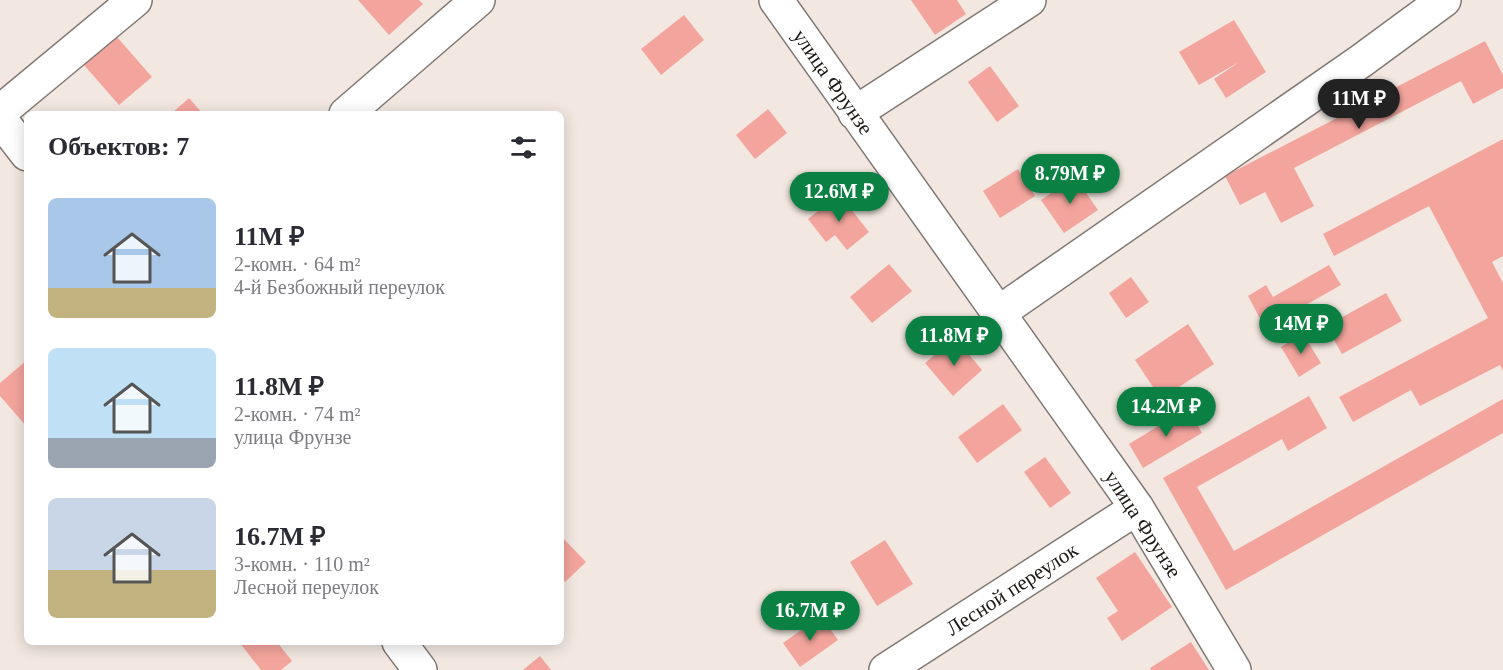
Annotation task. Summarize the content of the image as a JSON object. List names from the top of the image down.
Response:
{
  "streets": {
    "street": ["улица Фрунзе", "Лесной переулок"]
  },
  "crossings": [
    ["улица Фрунзе", "Лесной переулок"]
  ],
  "page": {
    "price": [
      "11M ₽",
      "8.79M ₽",
      "12.6M ₽",
      "14M ₽",
      "11.8M ₽",
      "14.2M ₽",
      "16.7M ₽"
    ],
    "heading": "Объектов: 7",
    "list": [
      {
        "name": "11M ₽",
        "note": "2-комн. · 64 m² · 4-й Безбожный переулок"
      },
      {
        "name": "11.8M ₽",
        "note": "2-комн. · 74 m² · улица Фрунзе"
      },
      {
        "name": "16.7M ₽",
        "note": "3-комн. · 110 m² · Лесной переулок"
      }
    ]
  }
}
